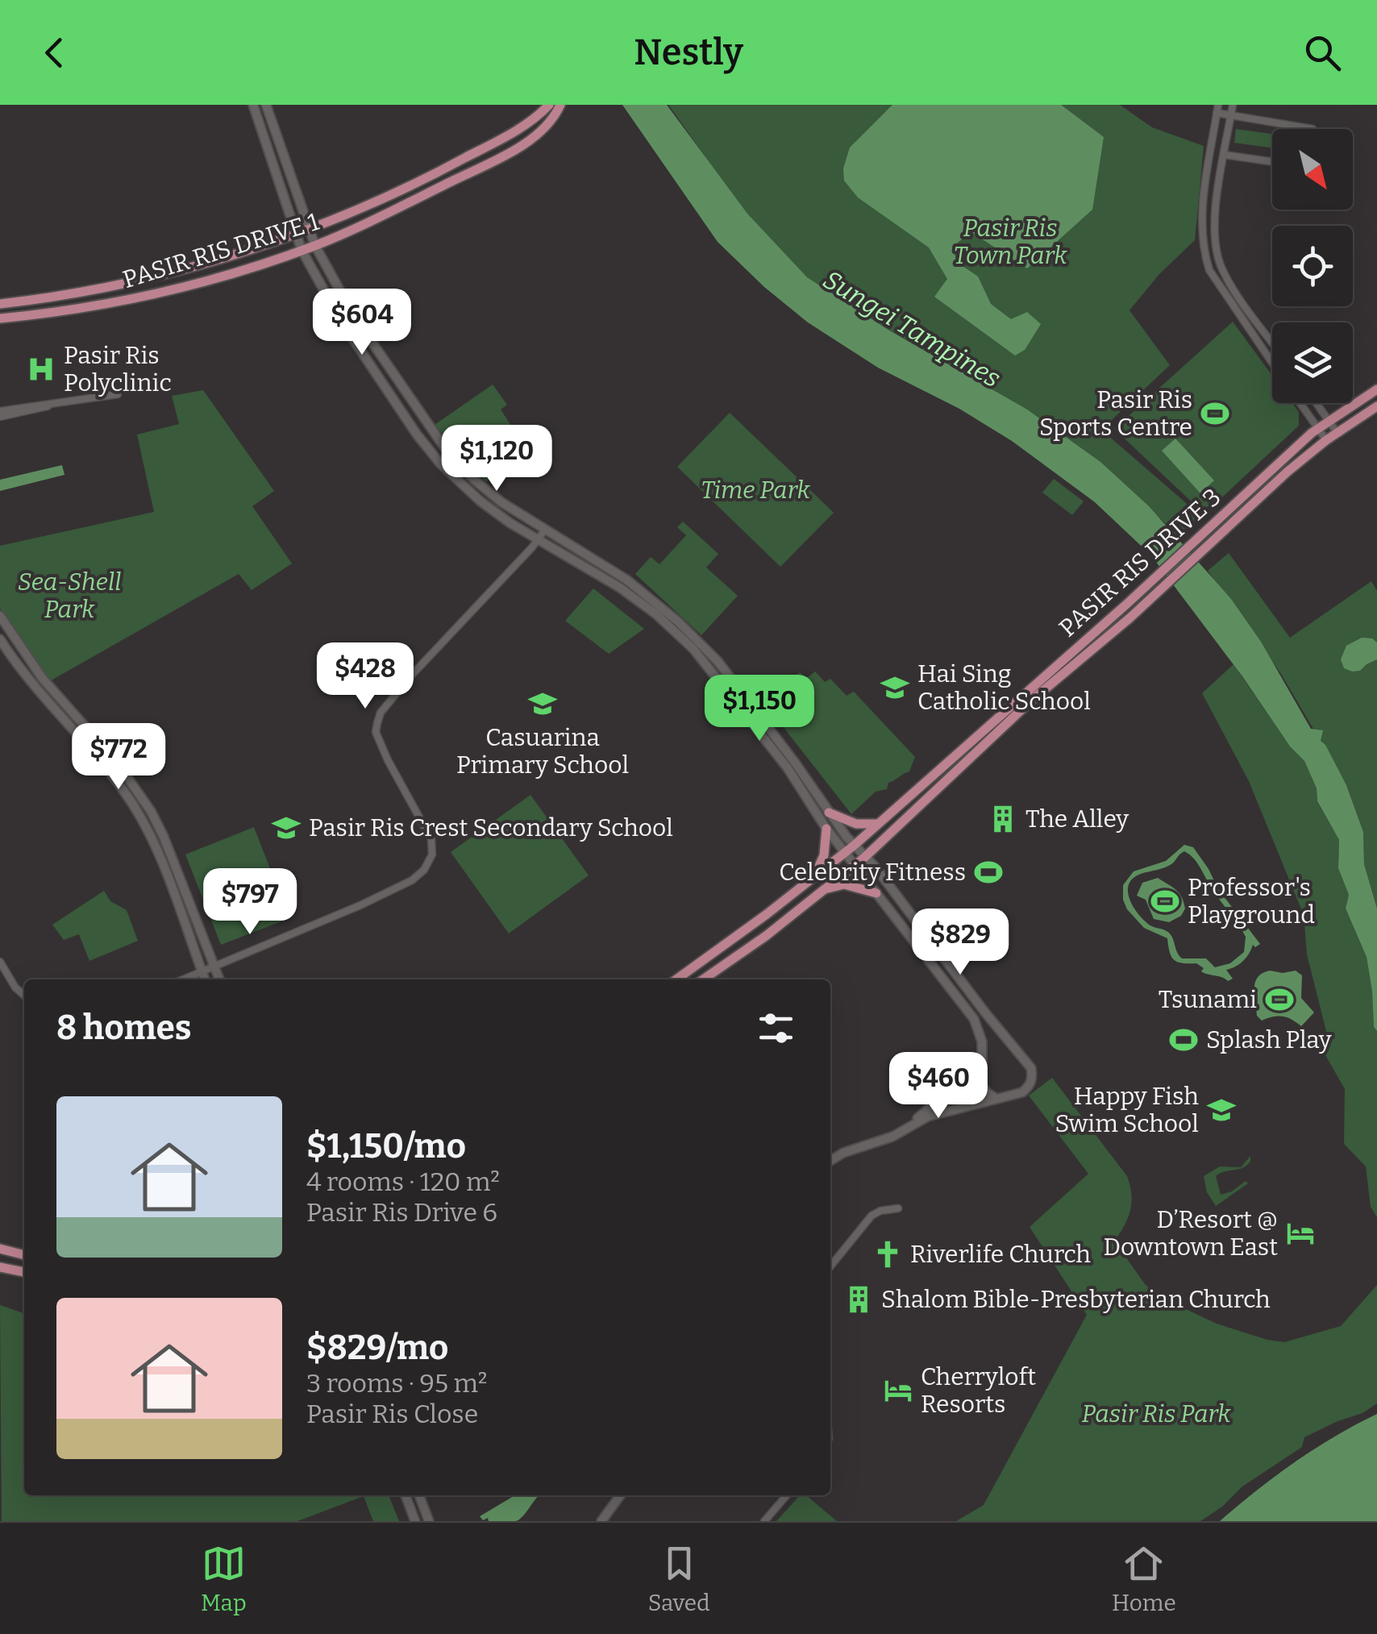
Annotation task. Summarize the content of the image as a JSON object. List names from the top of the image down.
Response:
{
  "streets": {
    "main road": ["PASIR RIS DRIVE 1", "PASIR RIS DRIVE 3"]
  },
  "water": ["Sungei Tampines"],
  "parks": [
    "Pasir Ris Town Park",
    "Time Park",
    "Sea-Shell Park",
    "Pasir Ris Park"
  ],
  "places": {
    "hospital": ["Pasir Ris Polyclinic"],
    "sports": [
      "Pasir Ris Sports Centre",
      "Celebrity Fitness",
      "Professor's Playground",
      "Tsunami",
      "Splash Play"
    ],
    "school or university": [
      "Hai Sing Catholic School",
      "Casuarina Primary School",
      "Pasir Ris Crest Secondary School",
      "Happy Fish Swim School"
    ],
    "building": ["The Alley", "Shalom Bible-Presbyterian Church"],
    "hotel": ["D’Resort @ Downtown East", "Cherryloft Resorts"],
    "church": ["Riverlife Church"]
  },
  "north": "bottom right",
  "page": {
    "header": "Nestly",
    "price": [
      "$604",
      "$1,120",
      "$428",
      "$1,150",
      "$772",
      "$797",
      "$829",
      "$460"
    ],
    "heading": "8 homes",
    "list": [
      {
        "name": "$1,150/mo",
        "note": "4 rooms · 120 m² · Pasir Ris Drive 6"
      },
      {
        "name": "$829/mo",
        "note": "3 rooms · 95 m² · Pasir Ris Close"
      }
    ],
    "tabs": ["Map", "Saved", "Home"]
  }
}
